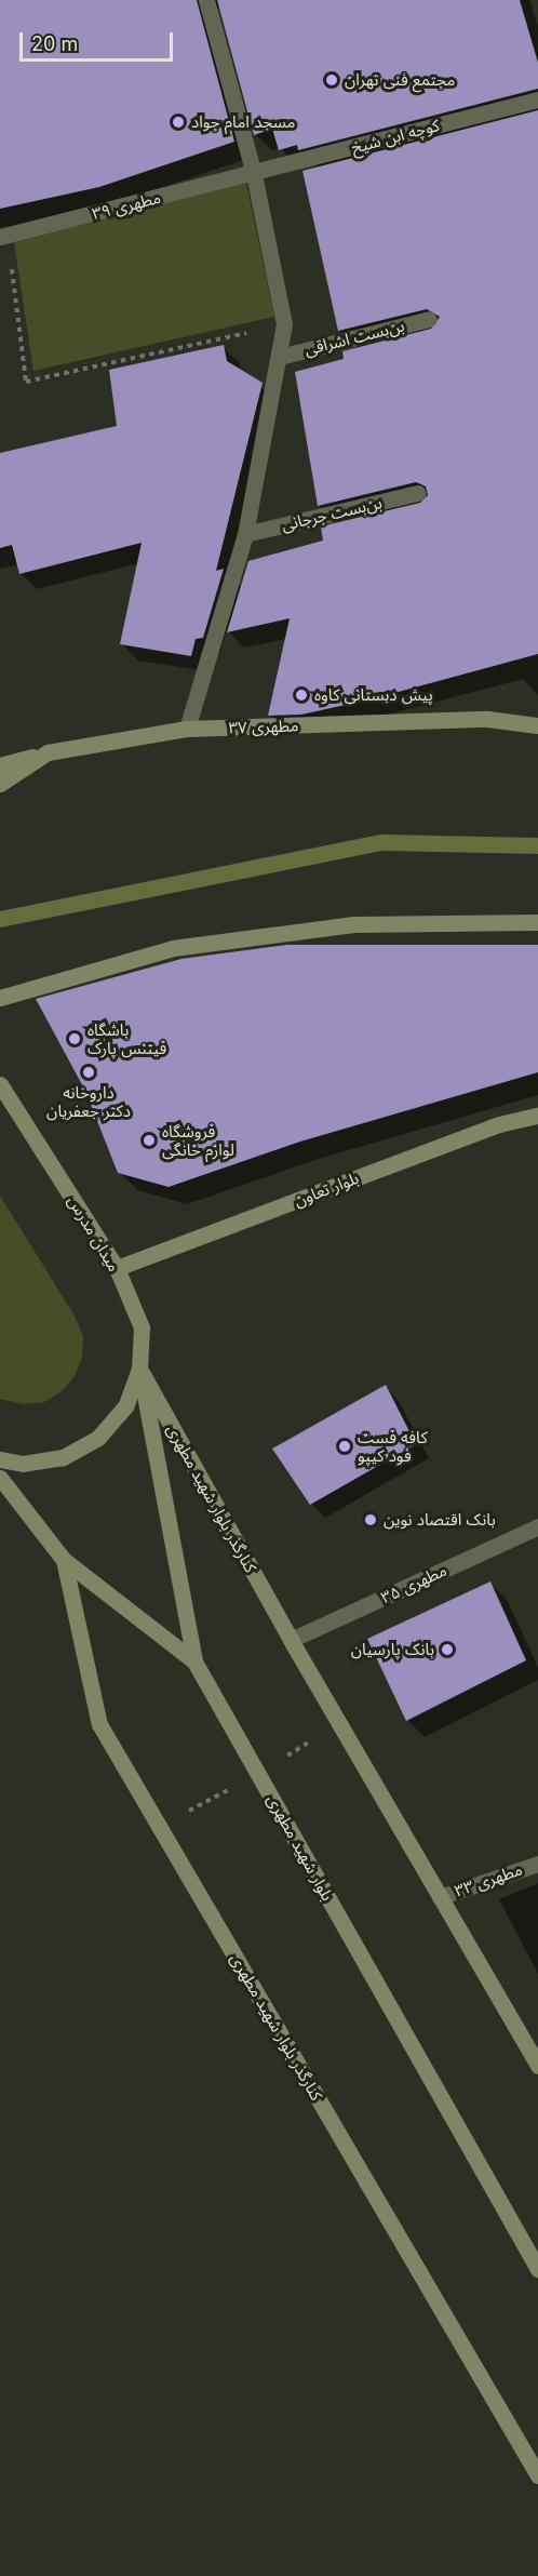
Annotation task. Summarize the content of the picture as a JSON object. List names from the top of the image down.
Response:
{
  "streets": {
    "street": [
      "کوچه ابن شیخ",
      "مطهری ۳۹",
      "بن‌بست اشراقی",
      "بن‌بست جرجانی",
      "مطهری ۳۷",
      "بلوار تعاون",
      "میدان مدرس",
      "کنارگذر بلوار شهید مطهری",
      "مطهری ۳۵",
      "بلوار شهید مطهری",
      "مطهری ۳۳"
    ]
  },
  "crossings": [
    ["کوچه ابن شیخ", "مطهری ۳۹"],
    ["بلوار تعاون", "میدان مدرس"],
    ["میدان مدرس", "کنارگذر بلوار شهید مطهری"],
    ["کنارگذر بلوار شهید مطهری", "مطهری ۳۵"],
    ["کنارگذر بلوار شهید مطهری", "بلوار شهید مطهری"],
    ["کنارگذر بلوار شهید مطهری", "مطهری ۳۳"]
  ],
  "places": [
    "مجتمع فنی تهران",
    "مسجد امام جواد",
    "پیش دبستانی کاوه",
    "باشگاه فیتنس پارک",
    "داروخانه دکتر جعفریان",
    "فروشگاه لوازم خانگی",
    "کافه فست فود کیپو",
    "بانک اقتصاد نوین",
    "بانک پارسیان"
  ],
  "scale_bar": "20 m"
}
